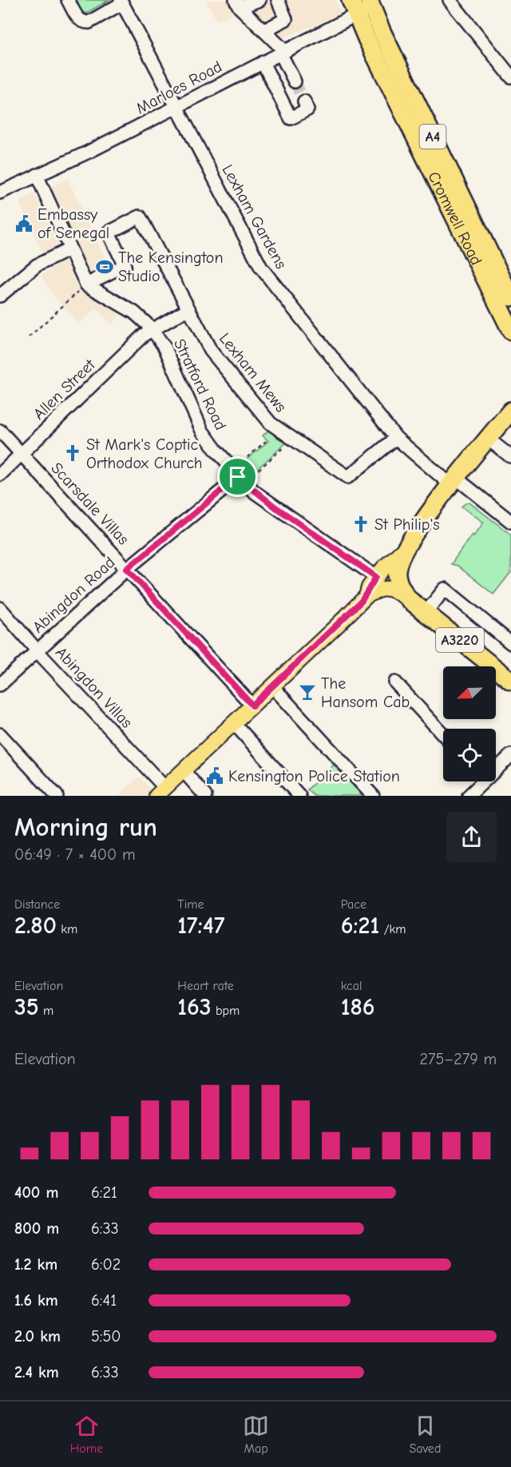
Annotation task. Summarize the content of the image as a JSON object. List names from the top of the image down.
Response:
{
  "streets": {
    "highway": ["A4", "Cromwell Road", "A3220"],
    "street": [
      "Marloes Road",
      "Lexham Gardens",
      "Lexham Mews",
      "Stratford Road",
      "Allen Street",
      "Scarsdale Villas",
      "Abingdon Road",
      "Abingdon Villas"
    ]
  },
  "crossings": [
    ["Marloes Road", "Lexham Gardens"],
    ["Marloes Road", "Cromwell Road"],
    ["Lexham Gardens", "Lexham Mews"],
    ["Lexham Gardens", "A3220"],
    ["Lexham Mews", "Allen Street"],
    ["Stratford Road", "Allen Street"],
    ["Stratford Road", "Abingdon Road"],
    ["Allen Street", "Scarsdale Villas"],
    ["Scarsdale Villas", "Abingdon Road"],
    ["Abingdon Road", "Abingdon Villas"]
  ],
  "places": {
    "public building": ["Embassy of Senegal", "Kensington Police Station"],
    "sports": ["The Kensington Studio"],
    "church": ["St Mark's Coptic Orthodox Church", "St Philip's"],
    "bar": ["The Hansom Cab"]
  },
  "north": "bottom left",
  "page": {
    "heading": ["Morning run", "06:49 · 7 × 400 m"],
    "stats": [
      ["Distance", "2.80 km"],
      ["Time", "17:47"],
      ["Pace", "6:21 /km"],
      ["Elevation", "35 m"],
      ["Heart rate", "163 bpm"],
      ["kcal", "186"]
    ],
    "chart": ["Elevation", "275–279 m"],
    "list": [
      {
        "name": "400 m",
        "note": "6:21"
      },
      {
        "name": "800 m",
        "note": "6:33"
      },
      {
        "name": "1.2 km",
        "note": "6:02"
      },
      {
        "name": "1.6 km",
        "note": "6:41"
      },
      {
        "name": "2.0 km",
        "note": "5:50"
      },
      {
        "name": "2.4 km",
        "note": "6:33"
      }
    ],
    "tabs": ["Home", "Map", "Saved"]
  }
}
